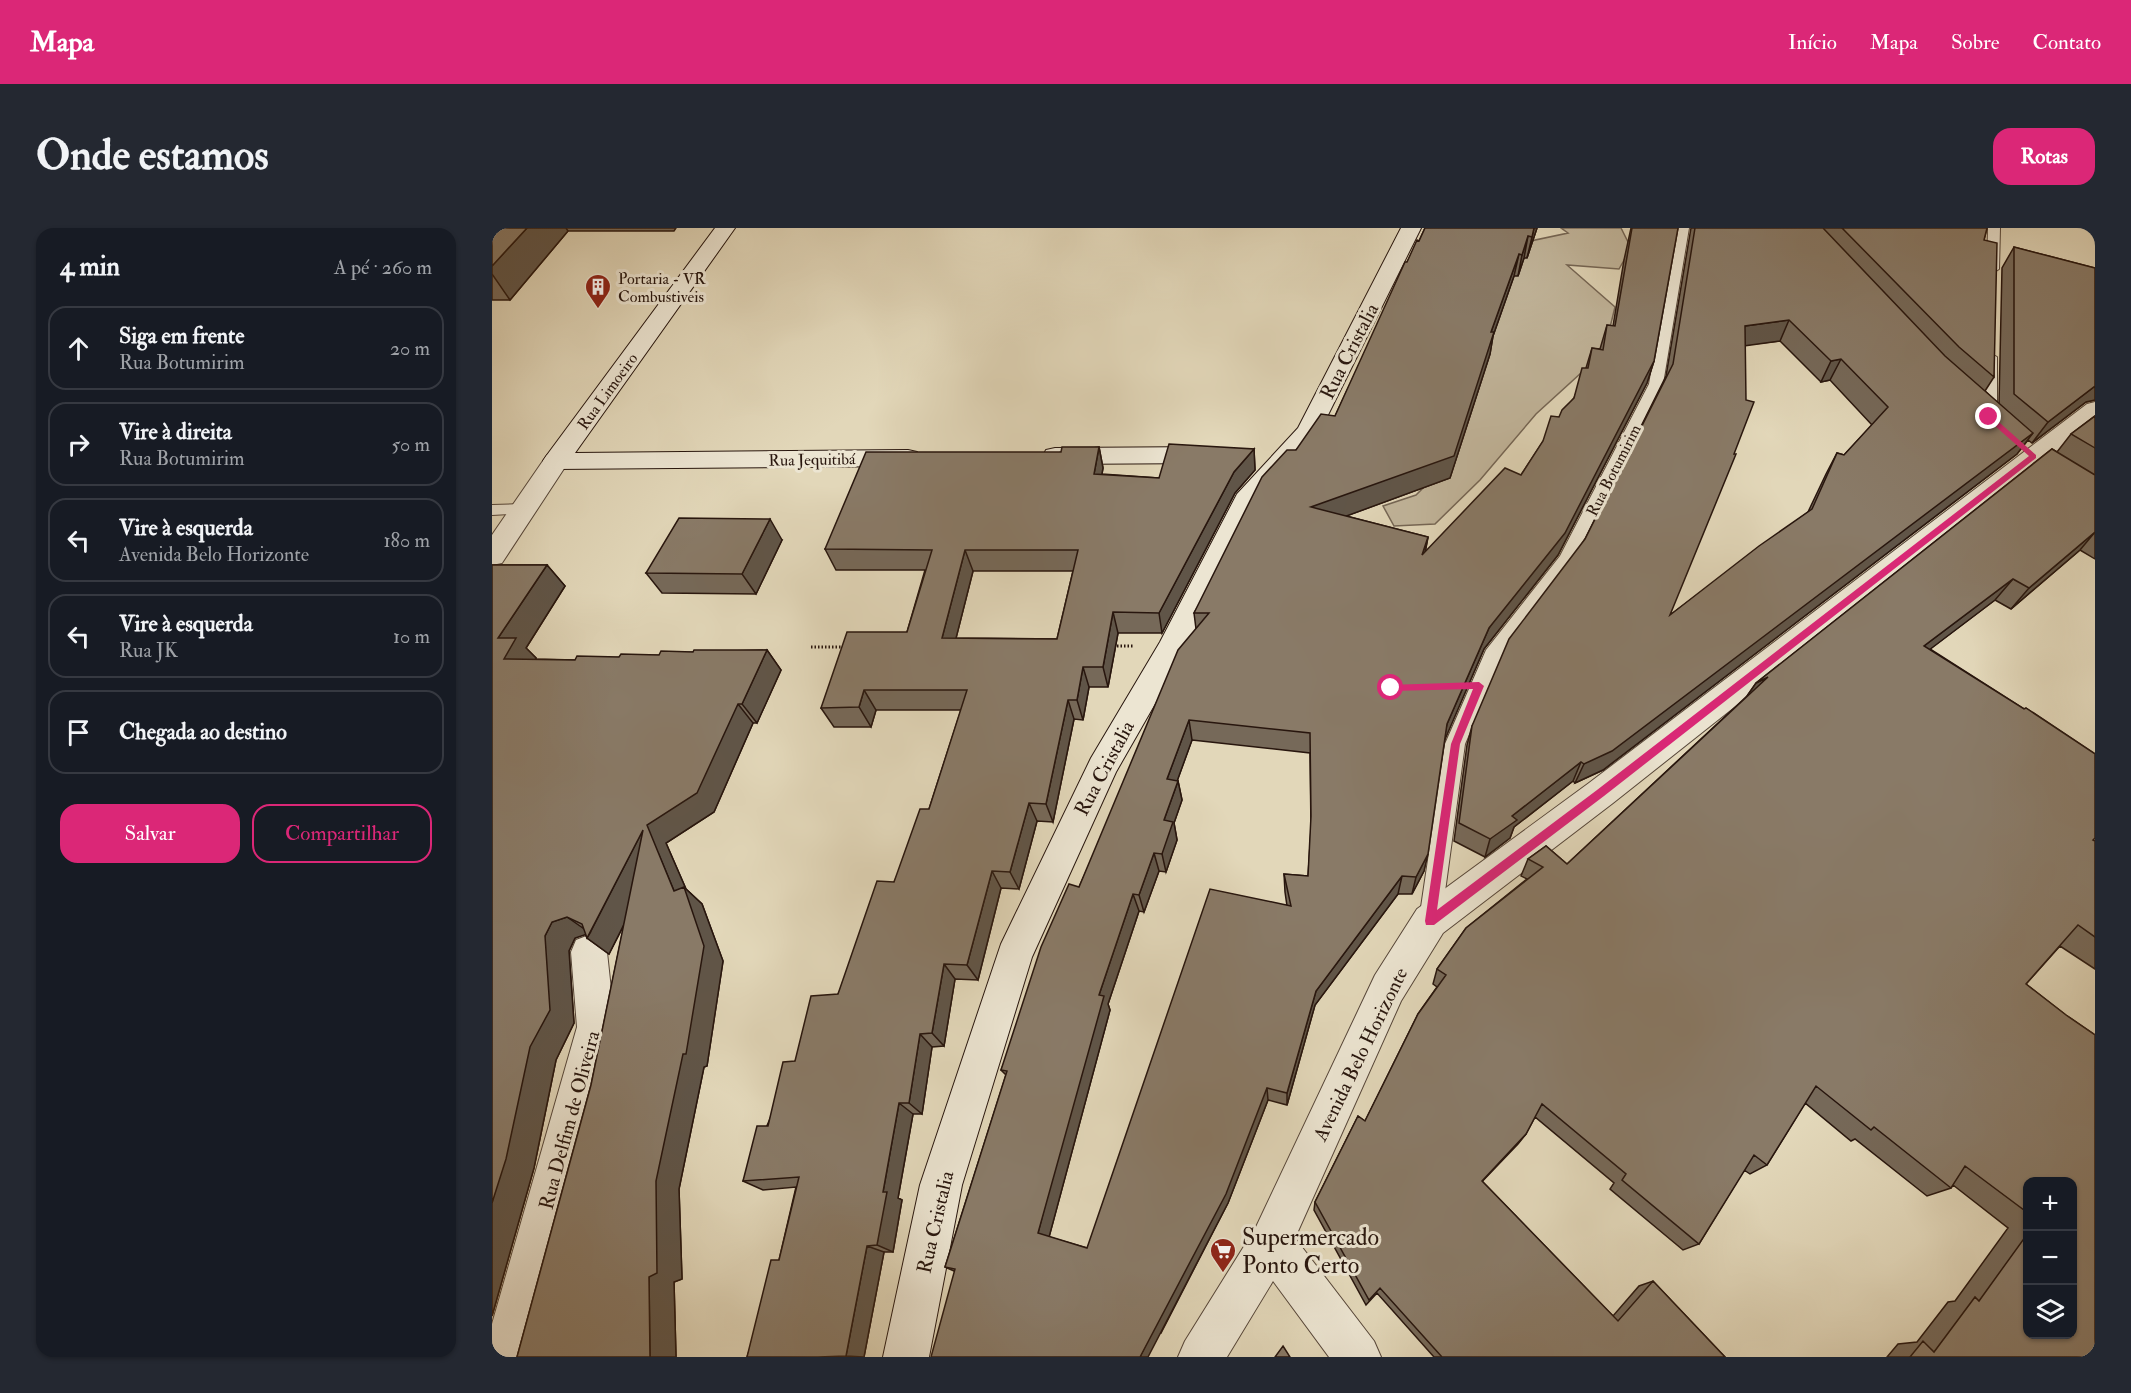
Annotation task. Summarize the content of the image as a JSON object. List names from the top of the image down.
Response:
{
  "streets": {
    "street": [
      "Rua Cristalia",
      "Rua Limoeiro",
      "Rua Jequitibá",
      "Avenida Belo Horizonte",
      "Rua Delfim de Oliveira"
    ],
    "lane": ["Rua Botumirim"]
  },
  "crossings": [
    ["Rua Limoeiro", "Rua Jequitibá"],
    ["Rua Botumirim", "Avenida Belo Horizonte"]
  ],
  "places": {
    "building": ["Portaria - VR Combustiveis"],
    "supermarket": ["Supermercado Ponto Certo"]
  },
  "page": {
    "header": "Mapa",
    "nav": [
      "Início",
      "Mapa",
      "Sobre",
      "Contato"
    ],
    "buttons": [
      "Rotas",
      ["Salvar", "Compartilhar"]
    ],
    "title": "Onde estamos",
    "heading": ["4 min", "A pé · 260 m"],
    "list": [
      ["Siga em frente", "Rua Botumirim", "20 m"],
      ["Vire à direita", "Rua Botumirim", "50 m"],
      ["Vire à esquerda", "Avenida Belo Horizonte", "180 m"],
      ["Vire à esquerda", "Rua JK", "10 m"],
      "Chegada ao destino"
    ],
    "map_buttons": ["+", "−"]
  }
}
